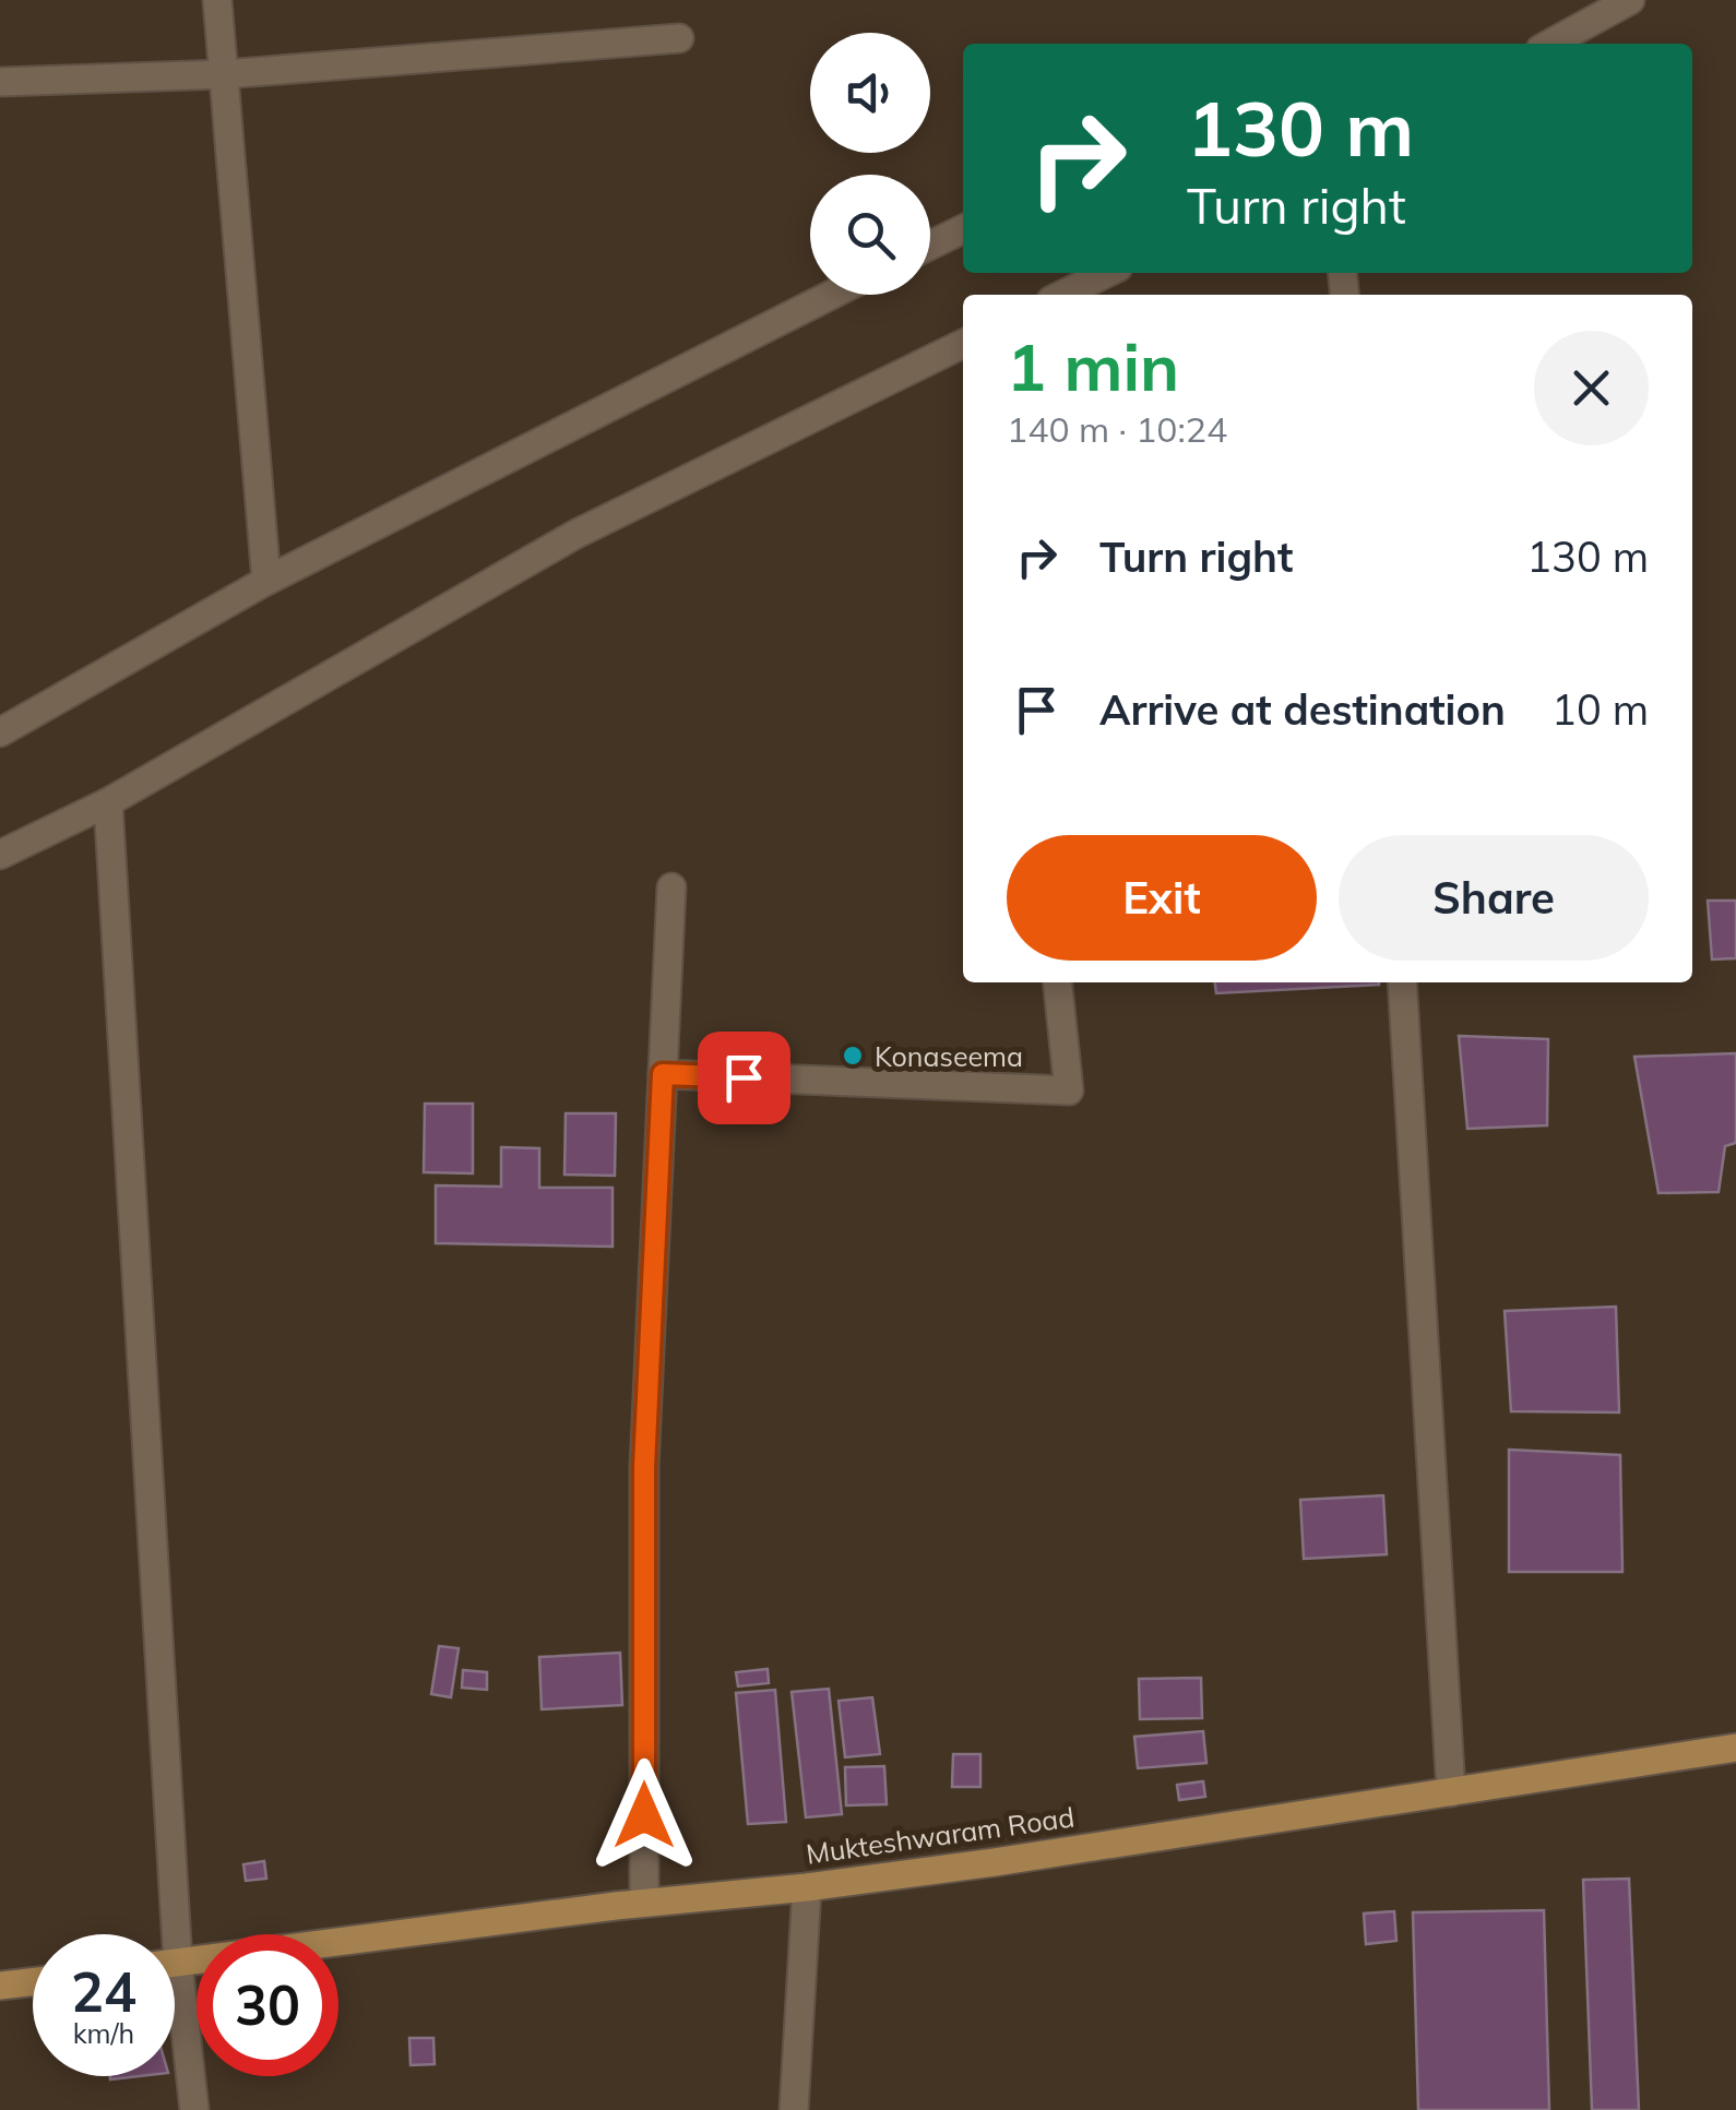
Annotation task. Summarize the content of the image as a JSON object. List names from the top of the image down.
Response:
{
  "streets": {
    "main road": ["Mukteshwaram Road"]
  },
  "places": ["Konaseema"],
  "page": {
    "turn": ["130 m", "Turn right"],
    "heading": ["1 min", "140 m · 10:24"],
    "list": [
      {
        "name": "Turn right",
        "value": "130 m"
      },
      {
        "name": "Arrive at destination",
        "value": "10 m"
      }
    ],
    "buttons": ["Exit", "Share"],
    "speed": "24 km/h",
    "limit": "30"
  }
}
